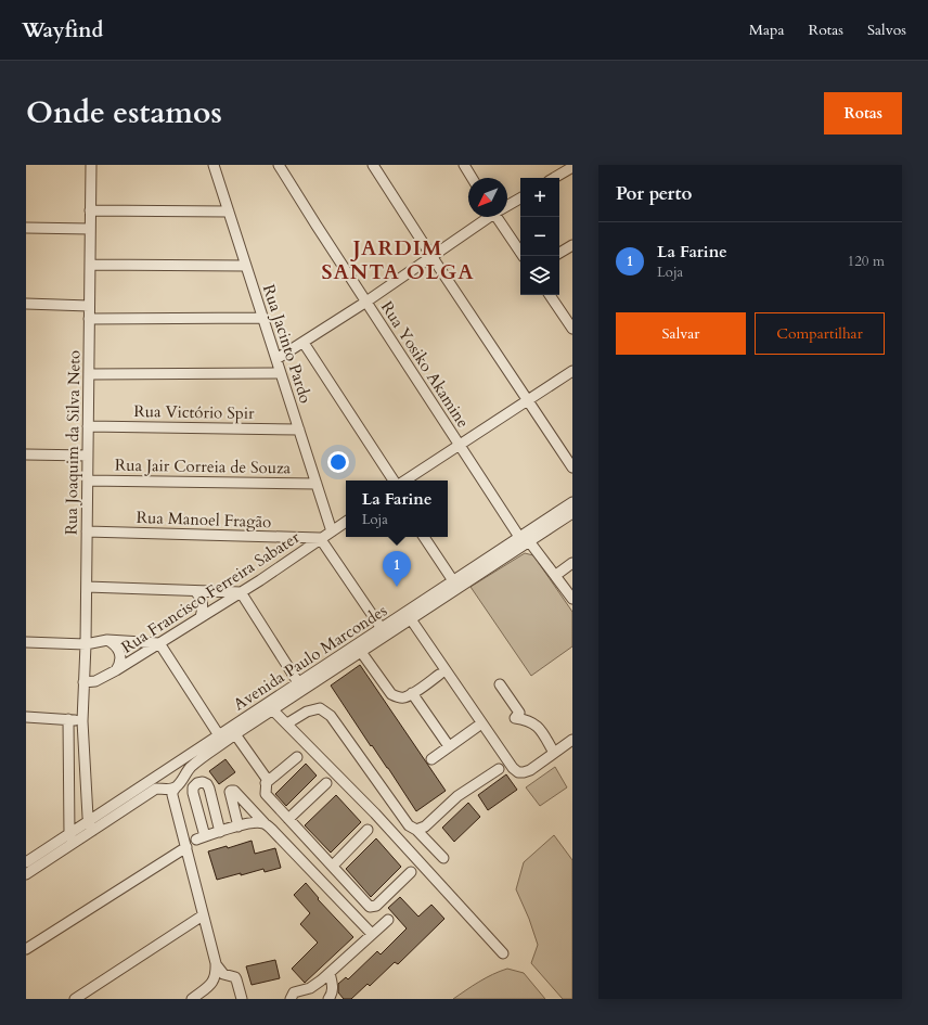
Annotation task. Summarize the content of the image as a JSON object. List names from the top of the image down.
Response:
{
  "streets": {
    "street": [
      "Rua Jacinto Pardo",
      "Rua Yosiko Akamine",
      "Rua Victório Spir",
      "Rua Joaquim da Silva Neto",
      "Rua Jair Correia de Souza",
      "Rua Manoel Fragão",
      "Rua Francisco Ferreira Sabater",
      "Avenida Paulo Marcondes"
    ]
  },
  "crossings": [
    ["Rua Jacinto Pardo", "Rua Victório Spir"],
    ["Rua Jacinto Pardo", "Rua Jair Correia de Souza"],
    ["Rua Jacinto Pardo", "Rua Francisco Ferreira Sabater"],
    ["Rua Yosiko Akamine", "Avenida Paulo Marcondes"],
    ["Rua Victório Spir", "Rua Joaquim da Silva Neto"],
    ["Rua Joaquim da Silva Neto", "Rua Jair Correia de Souza"],
    ["Rua Joaquim da Silva Neto", "Rua Manoel Fragão"],
    ["Rua Joaquim da Silva Neto", "Rua Francisco Ferreira Sabater"],
    ["Rua Joaquim da Silva Neto", "Avenida Paulo Marcondes"],
    ["Rua Manoel Fragão", "Rua Francisco Ferreira Sabater"]
  ],
  "districts": ["JARDIM SANTA OLGA"],
  "north": "bottom left",
  "page": {
    "header": "Wayfind",
    "nav": ["Mapa", "Rotas", "Salvos"],
    "title": "Onde estamos",
    "buttons": [
      "Rotas",
      ["Salvar", "Compartilhar"]
    ],
    "heading": "Por perto",
    "map_buttons": ["+", "−"],
    "list": [
      {
        "mark": "1",
        "name": "La Farine",
        "note": "Loja",
        "value": "120 m"
      }
    ],
    "popup": ["La Farine", "Loja"],
    "pins": "1"
  }
}
